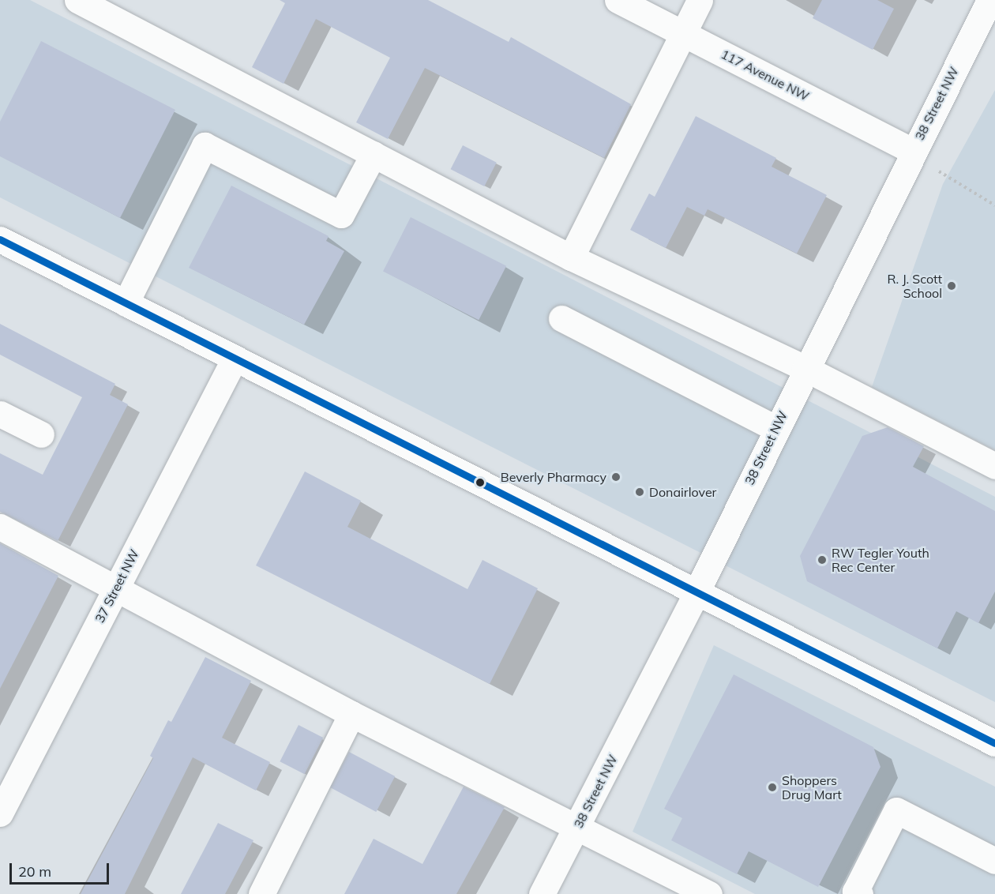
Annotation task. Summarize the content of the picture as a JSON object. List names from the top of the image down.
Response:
{
  "streets": {
    "street": ["117 Avenue NW", "38 Street NW", "37 Street NW"]
  },
  "crossings": [
    ["117 Avenue NW", "38 Street NW"]
  ],
  "places": [
    "R. J. Scott School",
    "Beverly Pharmacy",
    "Donairlover",
    "RW Tegler Youth Rec Center",
    "Shoppers Drug Mart"
  ],
  "scale_bar": "20 m"
}
